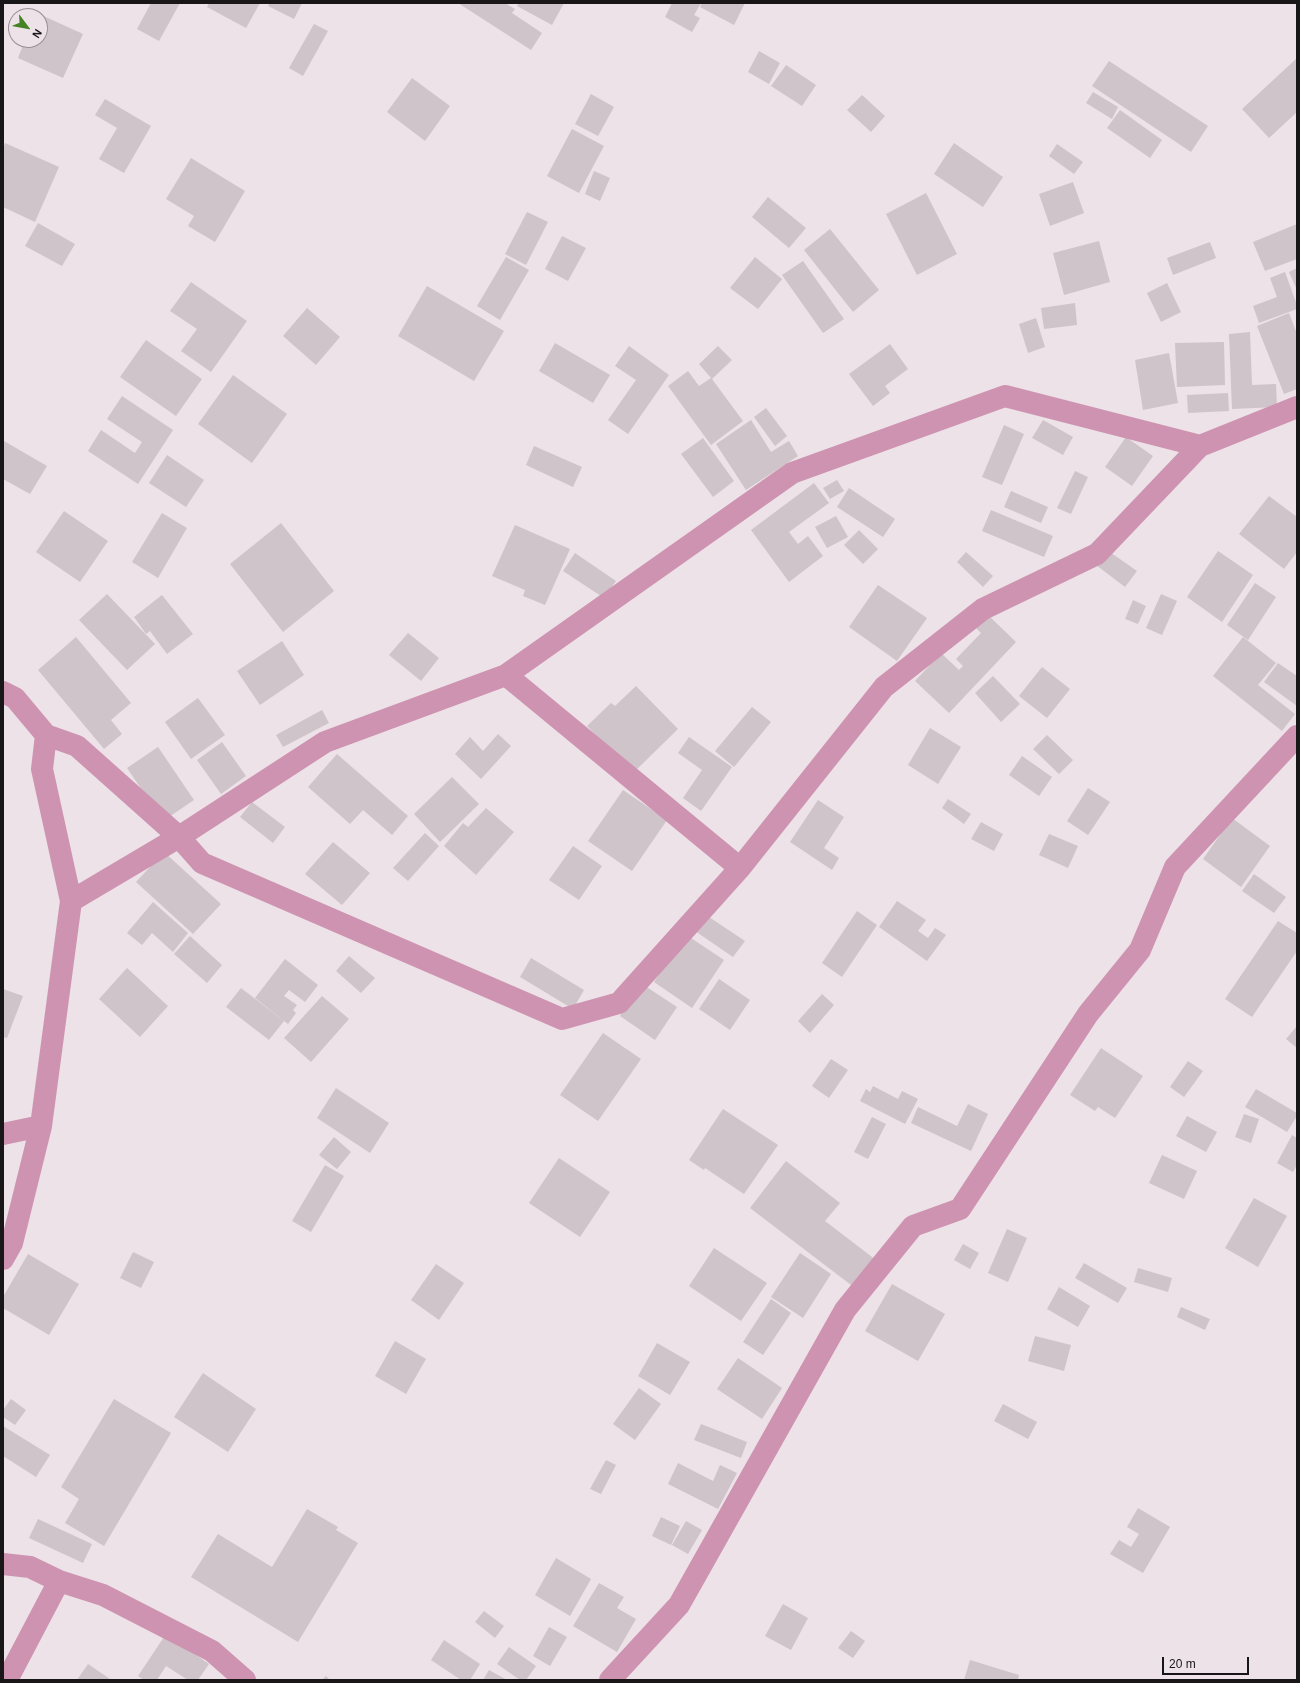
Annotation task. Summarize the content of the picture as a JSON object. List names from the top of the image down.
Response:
{
  "scale_bar": "20 m",
  "north": "bottom right"
}
